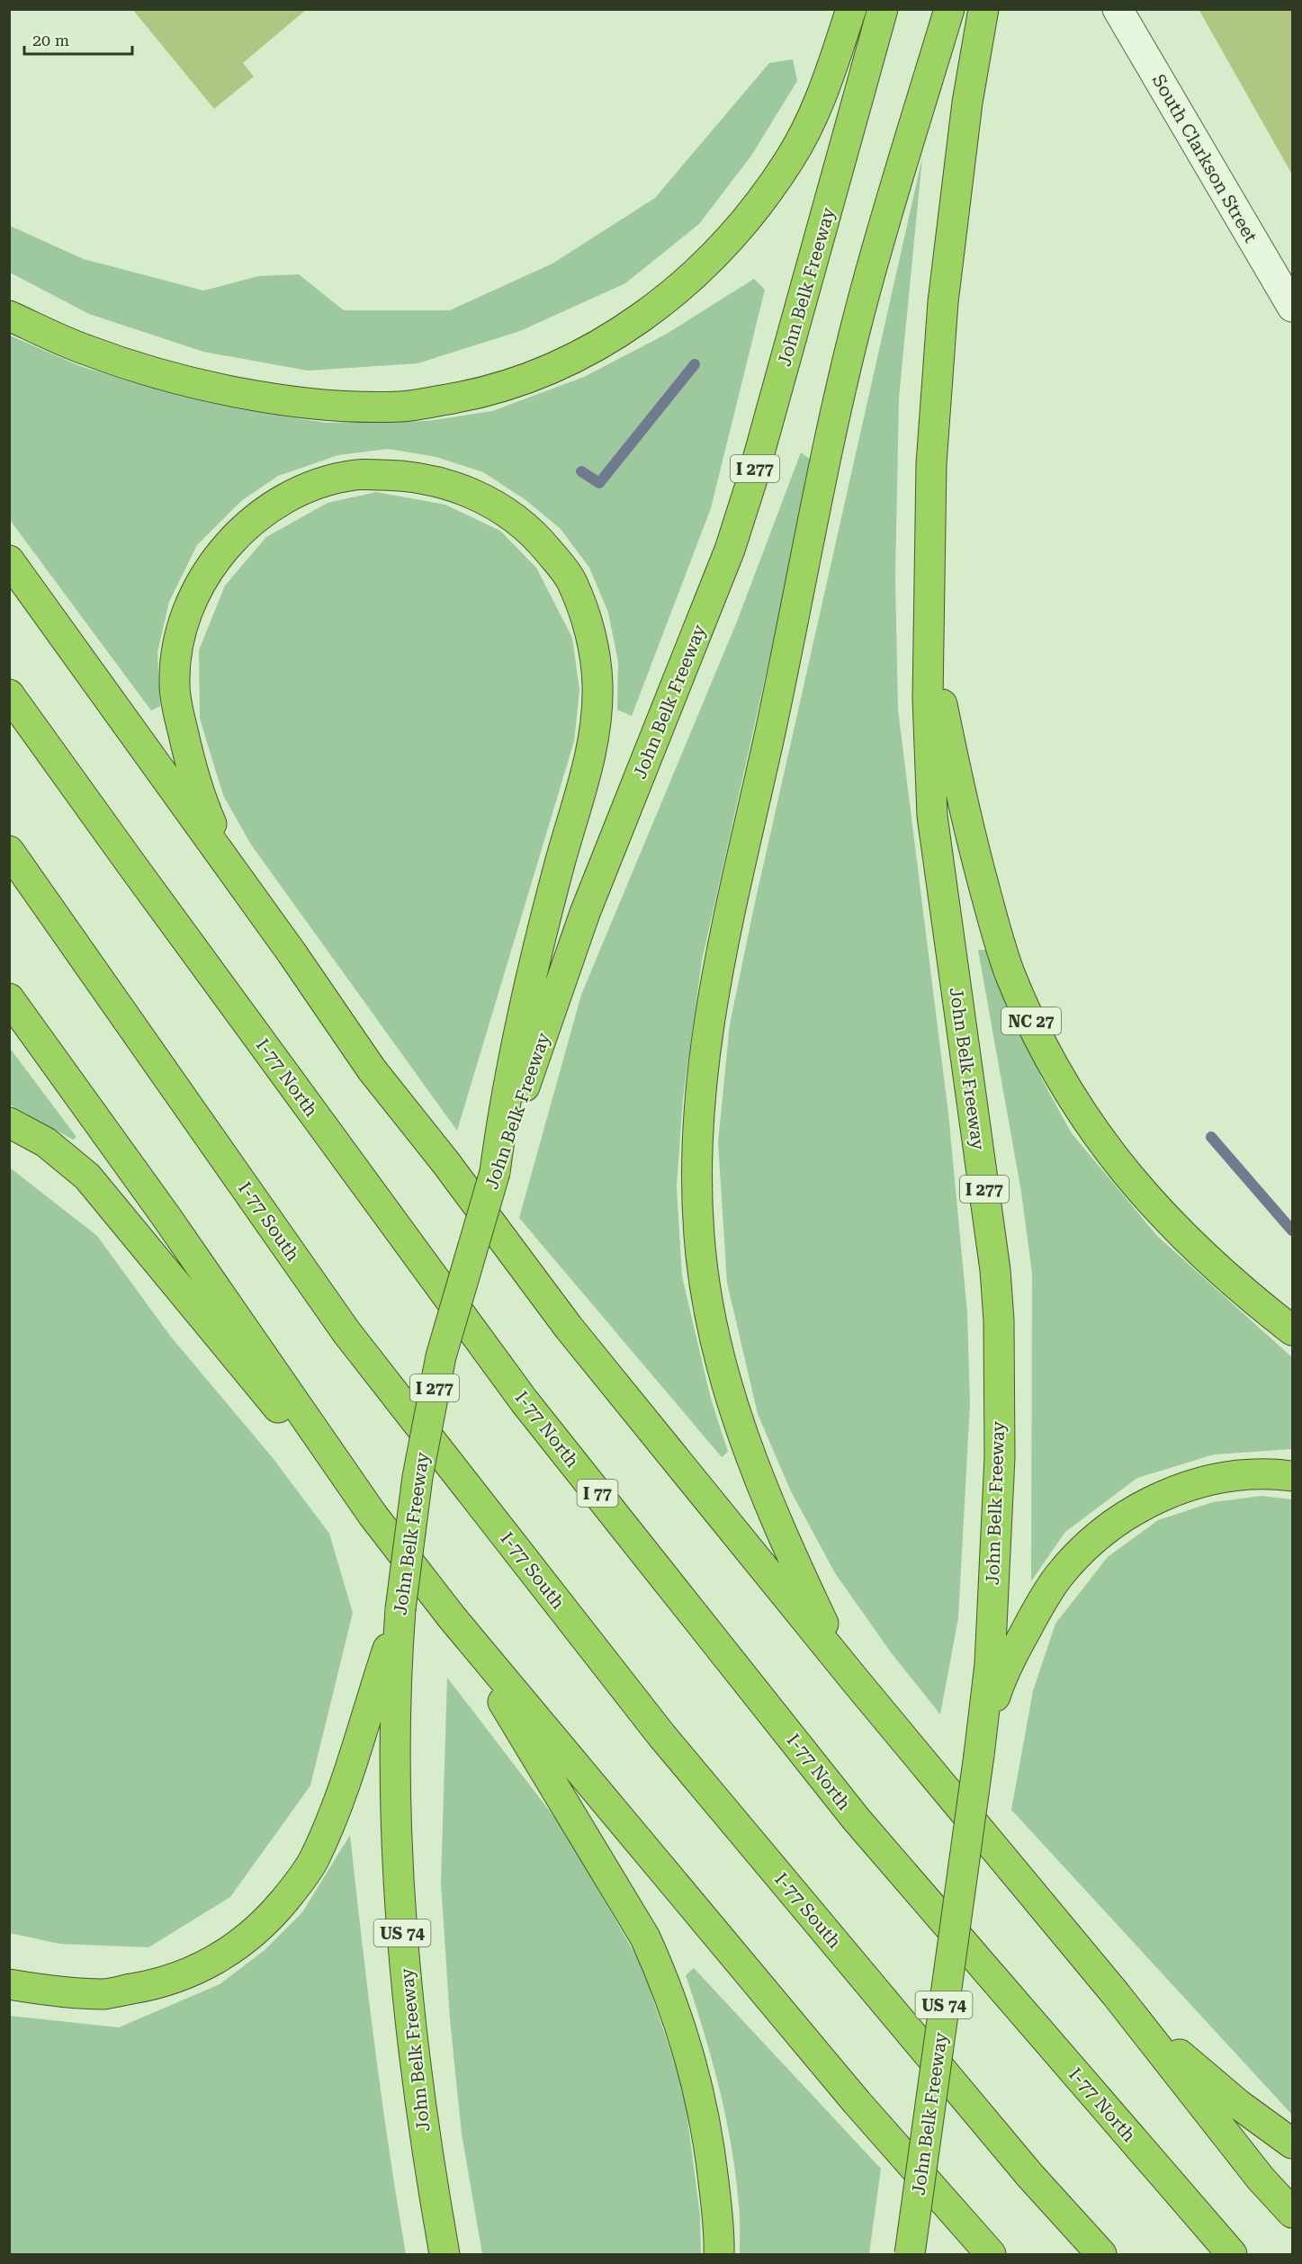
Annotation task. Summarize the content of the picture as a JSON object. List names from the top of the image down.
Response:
{
  "streets": {
    "highway": [
      "John Belk Freeway",
      "I 277",
      "NC 27",
      "I-77 North",
      "I-77 South",
      "I 77",
      "US 74"
    ],
    "main road": ["South Clarkson Street"]
  },
  "crossings": [
    ["John Belk Freeway", "NC 27"]
  ],
  "scale_bar": "20 m"
}
